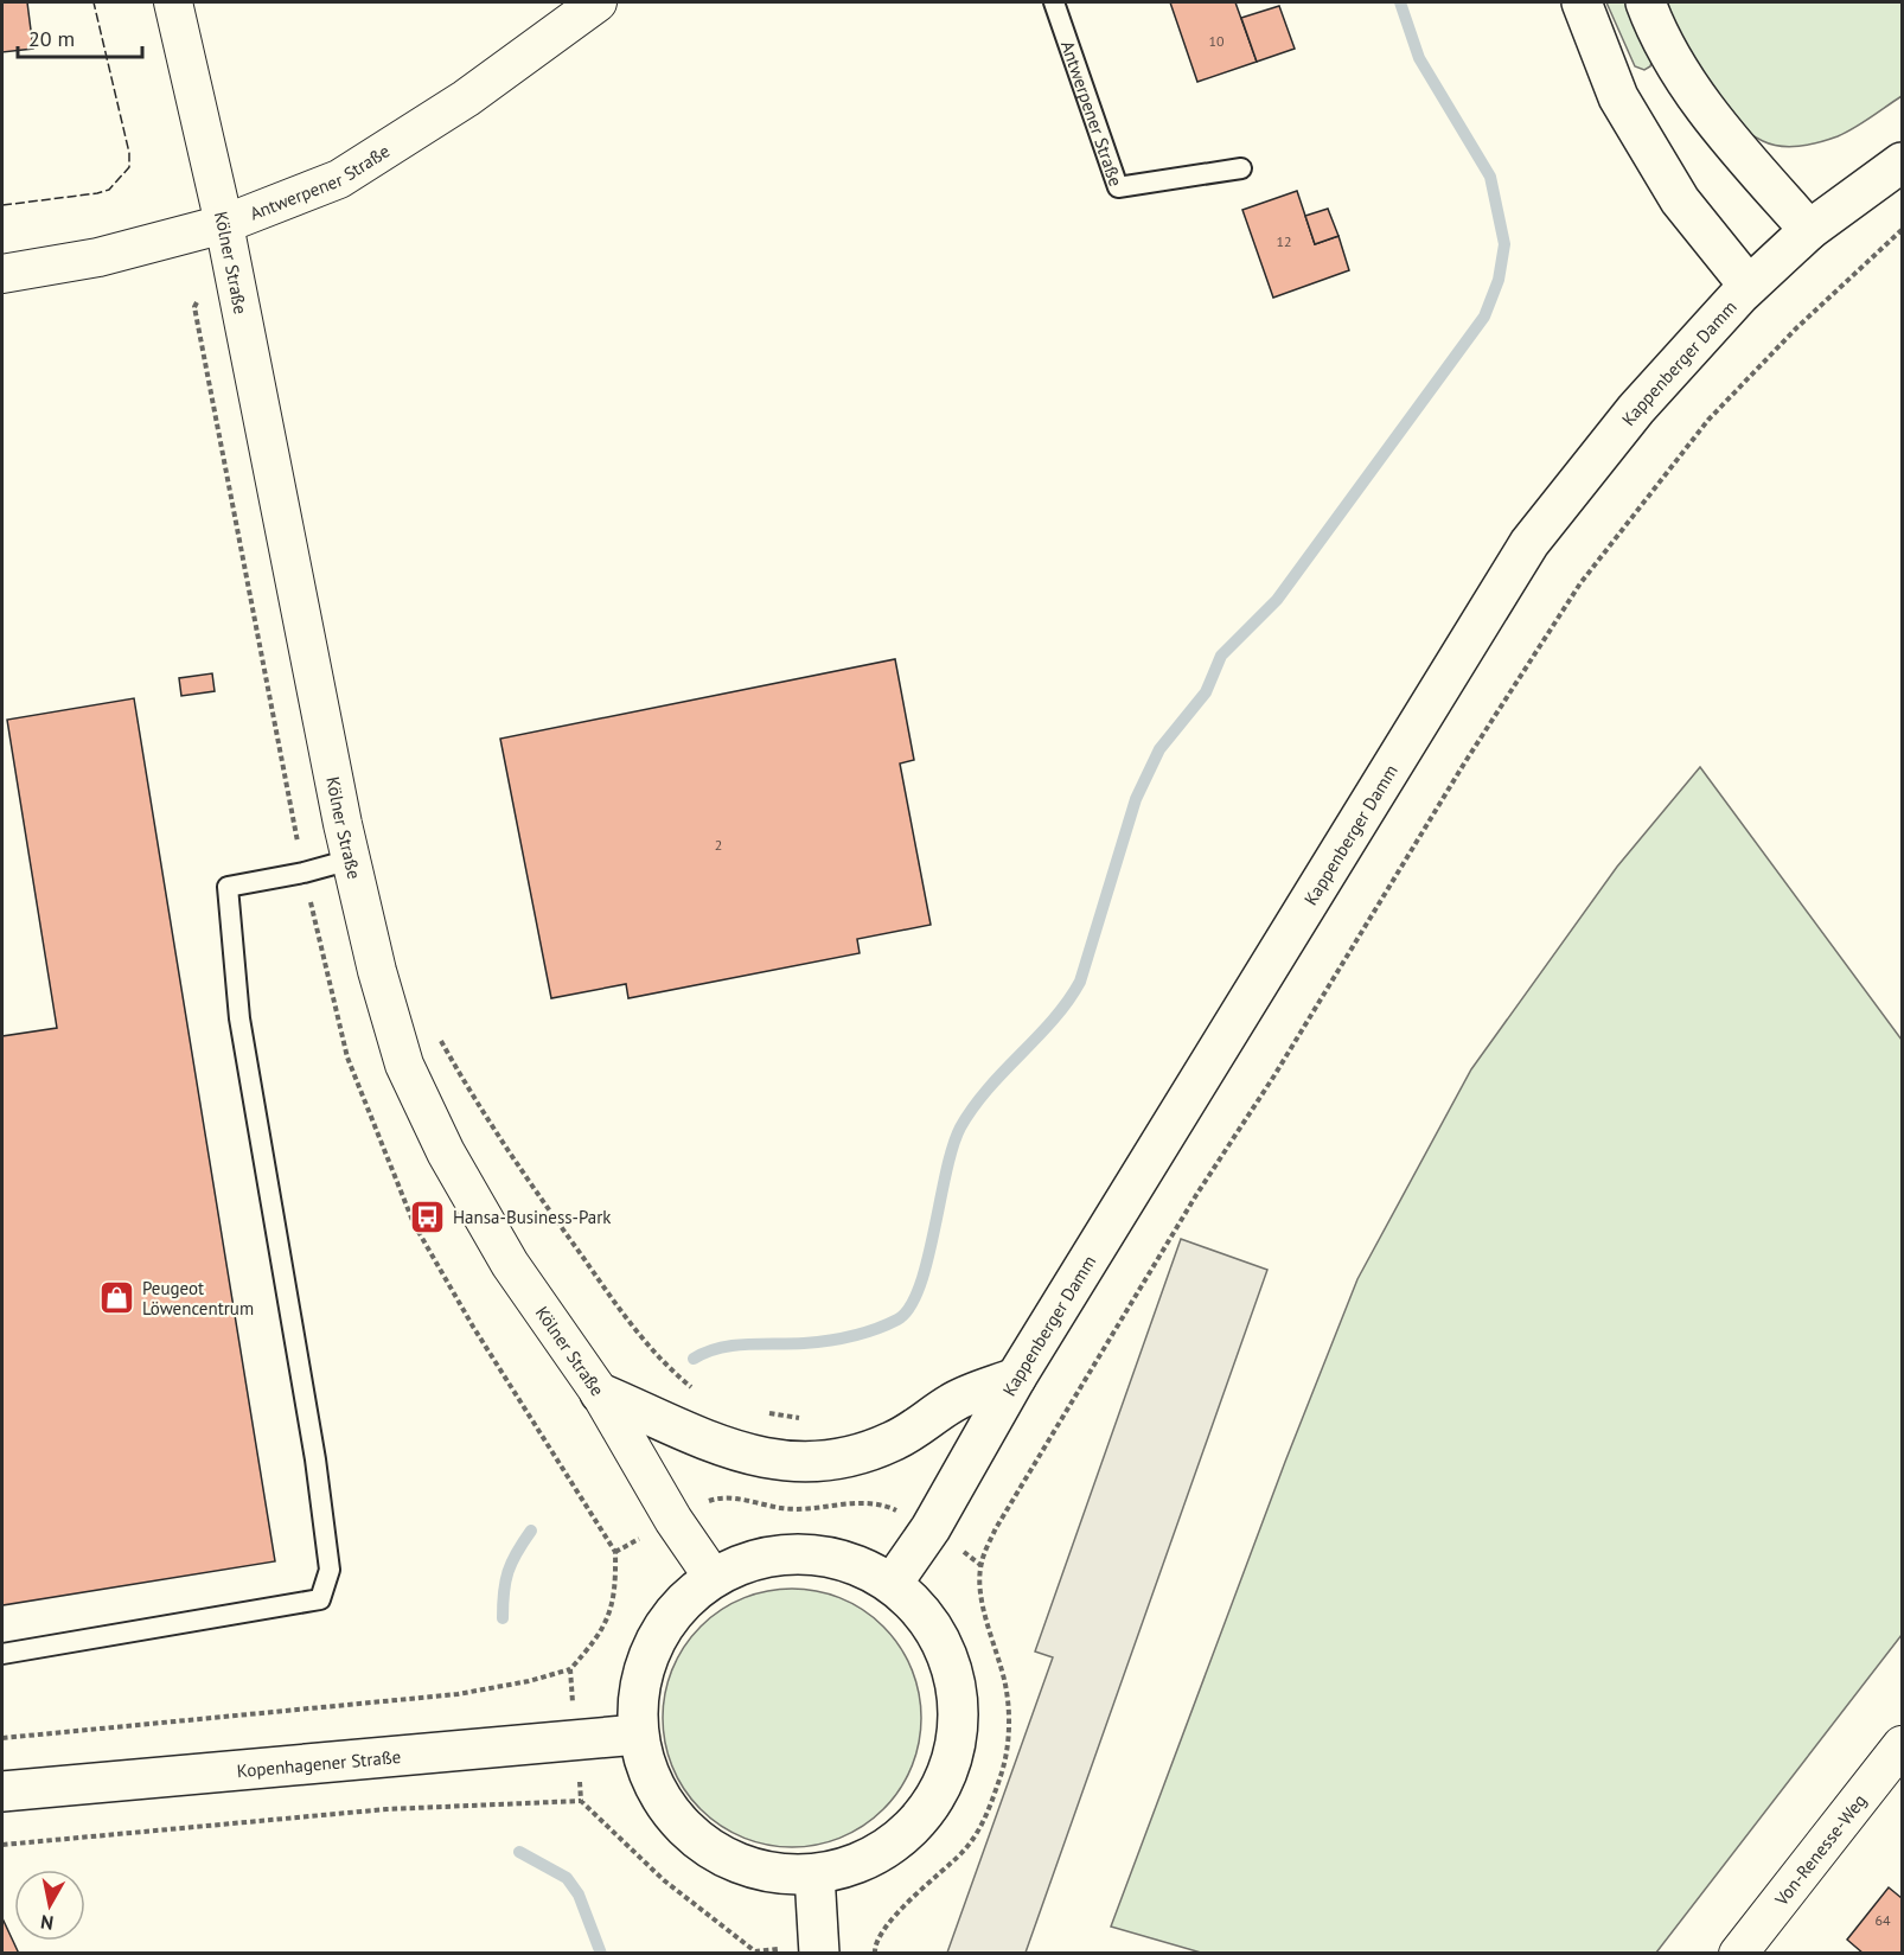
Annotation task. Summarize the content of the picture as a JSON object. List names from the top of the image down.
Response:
{
  "streets": {
    "main road": ["Kappenberger Damm", "Kopenhagener Straße"],
    "street": ["Antwerpener Straße", "Kölner Straße", "Von-Renesse-Weg"]
  },
  "crossings": [
    ["Antwerpener Straße", "Kölner Straße"]
  ],
  "places": {
    "bus stop": ["Hansa-Business-Park"],
    "shop": ["Peugeot Löwencentrum"]
  },
  "house_numbers": [
    "10",
    "12",
    "2",
    "64"
  ],
  "scale_bar": "20 m",
  "north": "bottom"
}
